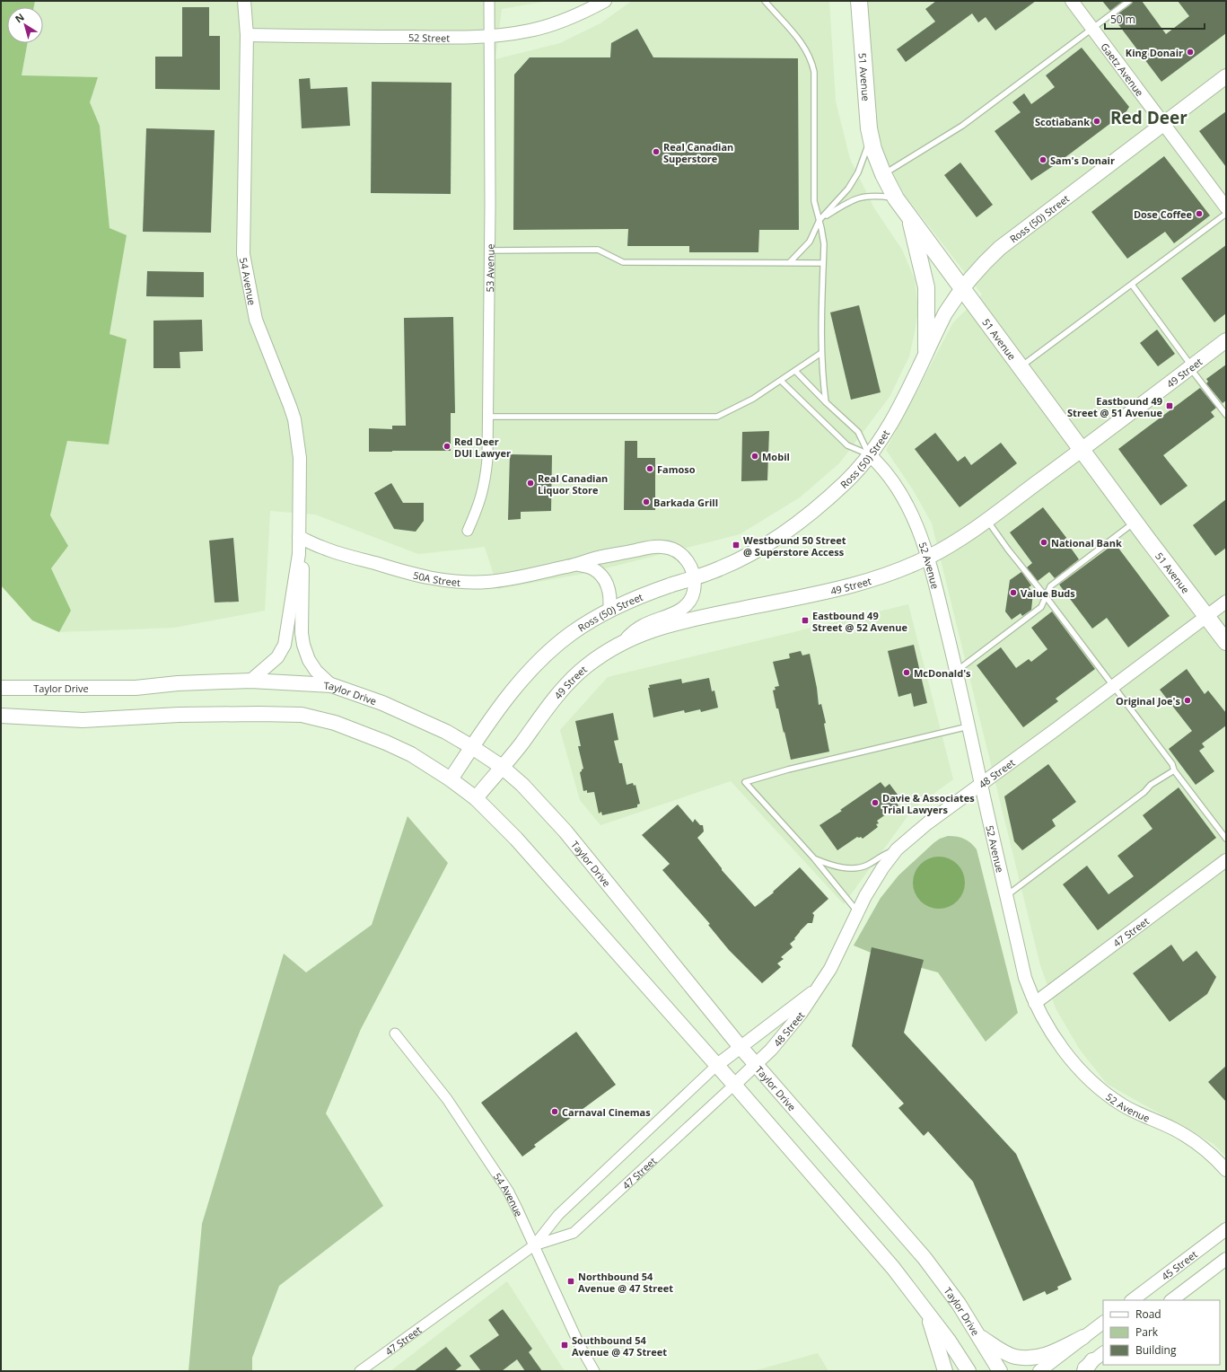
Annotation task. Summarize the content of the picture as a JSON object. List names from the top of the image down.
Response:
{
  "streets": {
    "main road": [
      "51 Avenue",
      "Ross (50) Street",
      "49 Street",
      "Taylor Drive"
    ],
    "street": [
      "52 Street",
      "Gaetz Avenue",
      "53 Avenue",
      "54 Avenue",
      "52 Avenue",
      "50A Street",
      "48 Street",
      "47 Street",
      "45 Street"
    ]
  },
  "crossings": [
    ["52 Street", "53 Avenue"],
    ["52 Street", "54 Avenue"],
    ["Gaetz Avenue", "Ross (50) Street"],
    ["51 Avenue", "Ross (50) Street"],
    ["51 Avenue", "49 Street"],
    ["51 Avenue", "48 Street"],
    ["Ross (50) Street", "52 Avenue"],
    ["Ross (50) Street", "50A Street"],
    ["Ross (50) Street", "Taylor Drive"],
    ["54 Avenue", "50A Street"],
    ["54 Avenue", "47 Street"],
    ["49 Street", "52 Avenue"],
    ["49 Street", "Taylor Drive"],
    ["52 Avenue", "48 Street"],
    ["52 Avenue", "47 Street"],
    ["Taylor Drive", "48 Street"],
    ["48 Street", "47 Street"]
  ],
  "districts": ["Red Deer"],
  "places": {
    "other": [
      "King Donair",
      "Scotiabank",
      "Real Canadian Superstore",
      "Sam's Donair",
      "Dose Coffee",
      "Red Deer DUI Lawyer",
      "Mobil",
      "Famoso",
      "Real Canadian Liquor Store",
      "Barkada Grill",
      "National Bank",
      "Value Buds",
      "McDonald's",
      "Original Joe's",
      "Davie & Associates Trial Lawyers",
      "Carnaval Cinemas"
    ],
    "transit": [
      "Eastbound 49 Street @ 51 Avenue",
      "Westbound 50 Street @ Superstore Access",
      "Eastbound 49 Street @ 52 Avenue",
      "Northbound 54 Avenue @ 47 Street",
      "Southbound 54 Avenue @ 47 Street"
    ]
  },
  "legend": ["Road", "Park", "Building"],
  "scale_bar": "50 m",
  "north": "top left"
}
